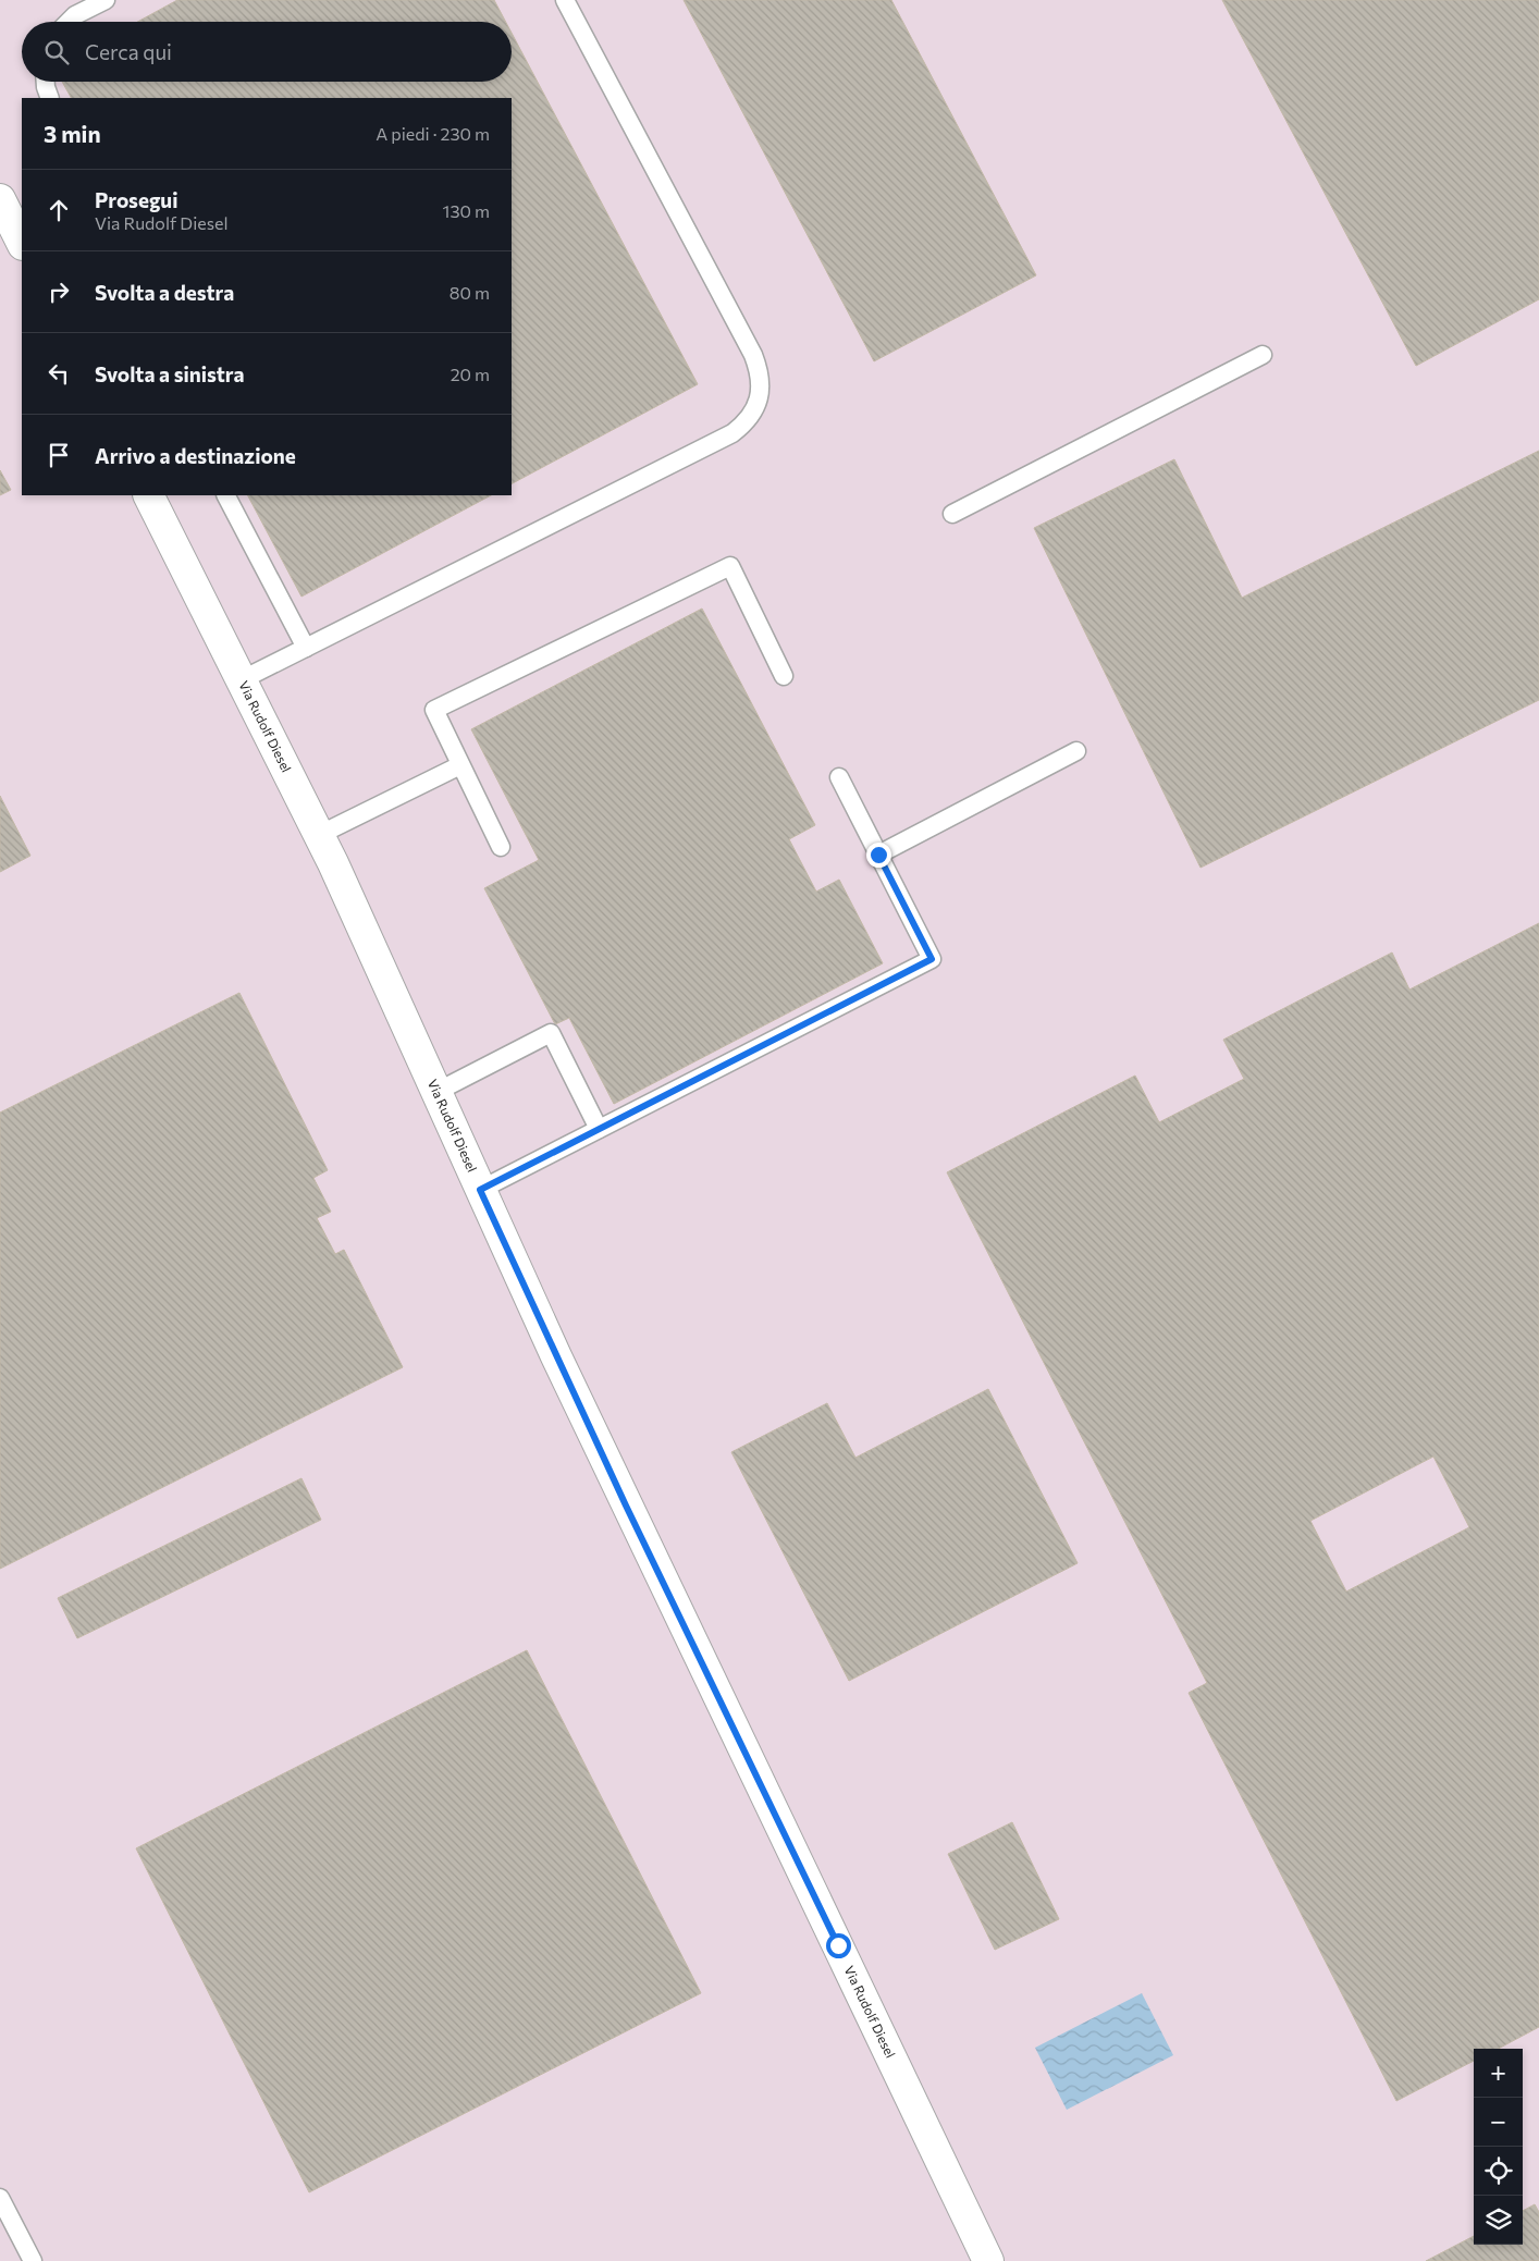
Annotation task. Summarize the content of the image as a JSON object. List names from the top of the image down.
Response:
{
  "streets": {
    "street": ["Via Rudolf Diesel"]
  },
  "page": {
    "search": "Cerca qui",
    "heading": ["3 min", "A piedi · 230 m"],
    "list": [
      ["Prosegui", "Via Rudolf Diesel", "130 m"],
      ["Svolta a destra", "80 m"],
      ["Svolta a sinistra", "20 m"],
      "Arrivo a destinazione"
    ],
    "map_buttons": ["+", "−"]
  }
}
